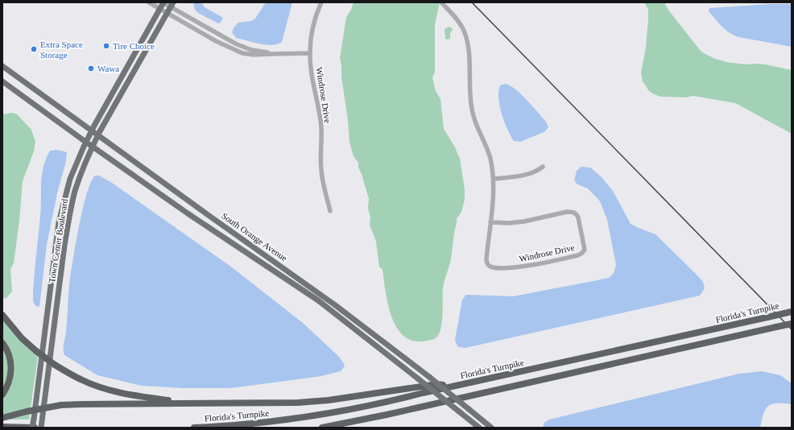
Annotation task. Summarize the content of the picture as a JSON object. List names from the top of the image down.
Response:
{
  "streets": {
    "highway": ["Florida's Turnpike"],
    "main road": ["South Orange Avenue", "Town Center Boulevard"],
    "street": ["Windrose Drive"]
  },
  "crossings": [
    ["South Orange Avenue", "Town Center Boulevard"]
  ],
  "places": ["Tire Choice", "Extra Space Storage", "Wawa"]
}
